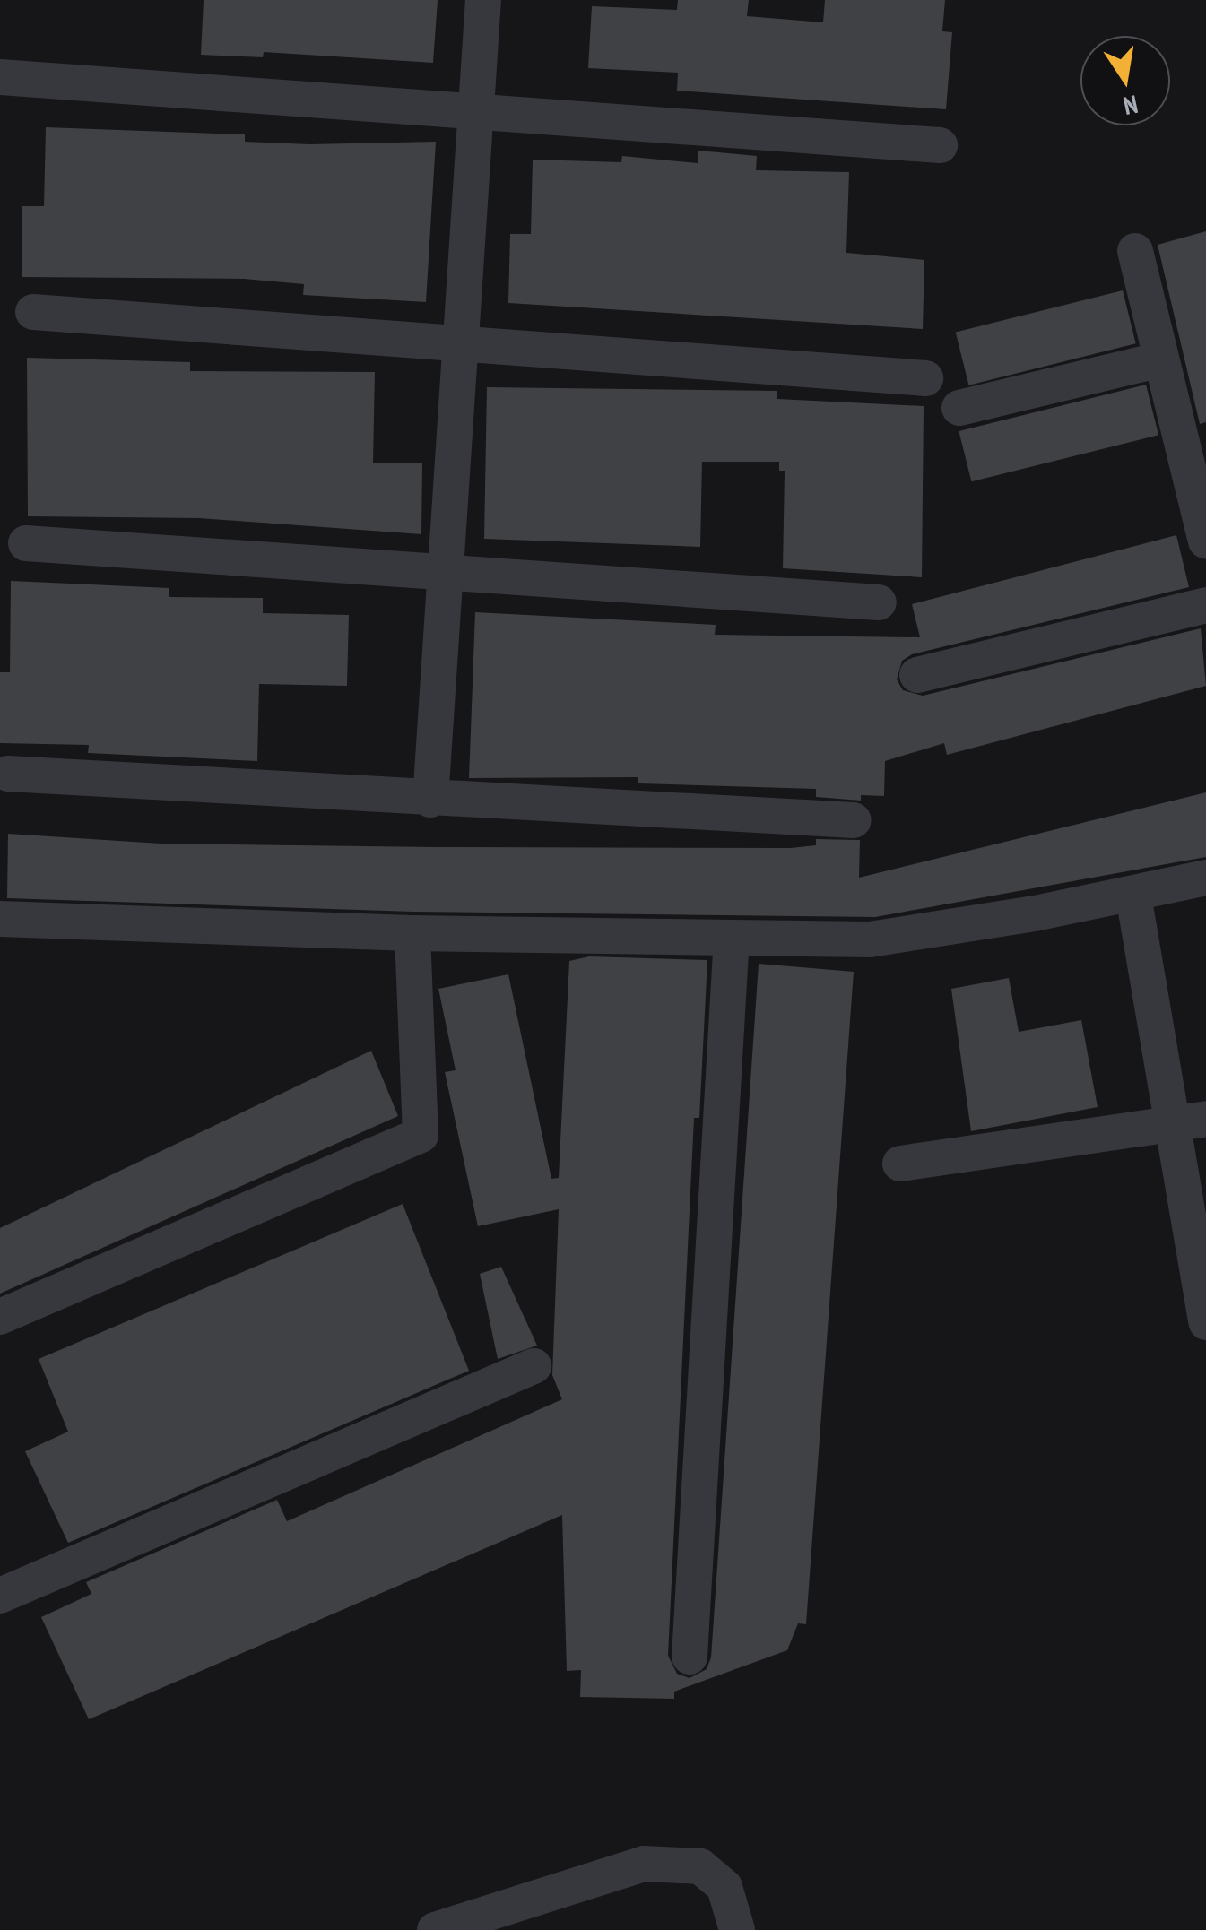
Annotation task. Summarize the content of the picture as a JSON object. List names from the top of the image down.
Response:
{
  "north": "bottom"
}
